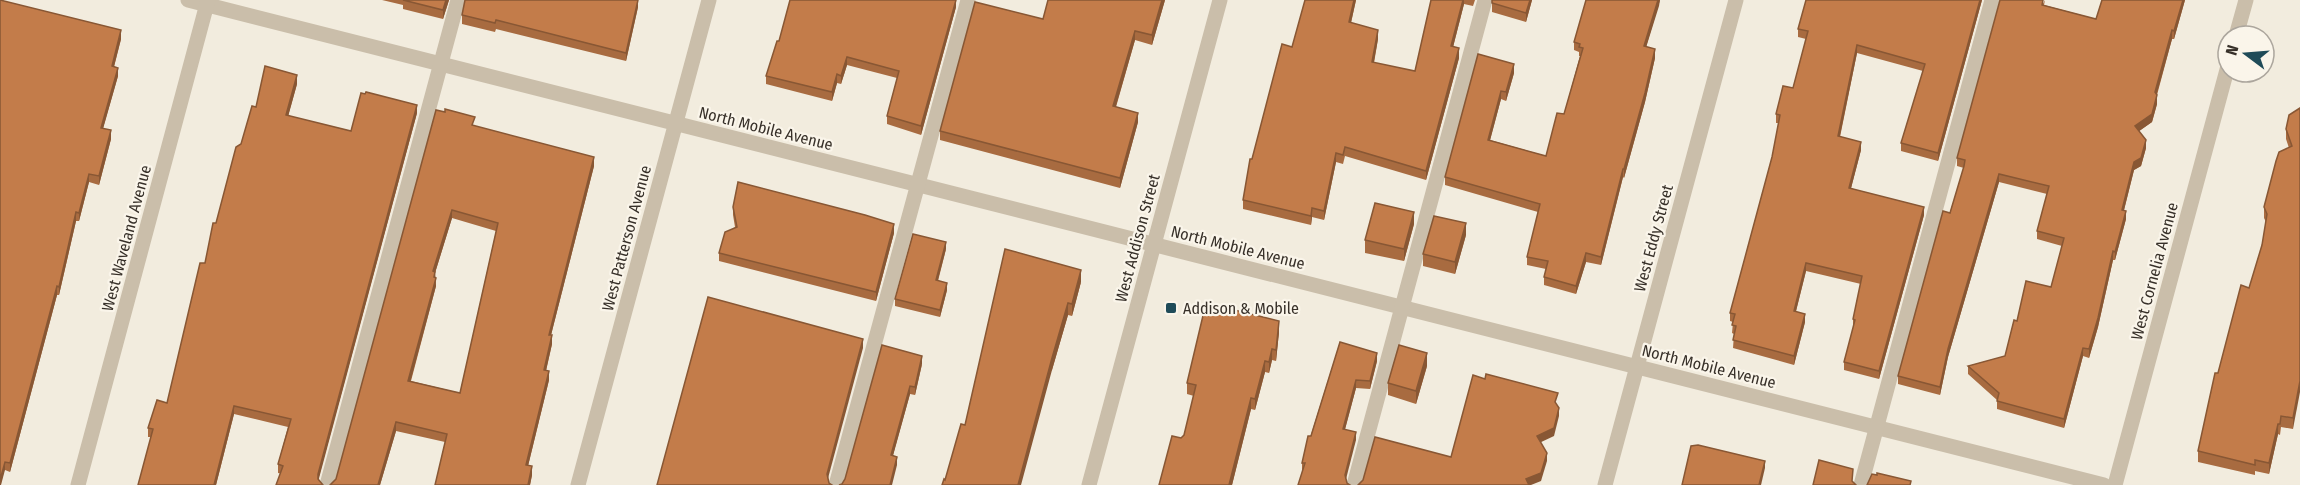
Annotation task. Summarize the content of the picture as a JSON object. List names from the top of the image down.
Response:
{
  "streets": {
    "street": [
      "North Mobile Avenue",
      "West Waveland Avenue",
      "West Patterson Avenue",
      "West Addison Street",
      "West Eddy Street",
      "West Cornelia Avenue"
    ]
  },
  "crossings": [
    ["North Mobile Avenue", "West Waveland Avenue"],
    ["North Mobile Avenue", "West Patterson Avenue"],
    ["North Mobile Avenue", "West Addison Street"],
    ["North Mobile Avenue", "West Eddy Street"]
  ],
  "places": {
    "transit": ["Addison & Mobile"]
  },
  "north": "left"
}
